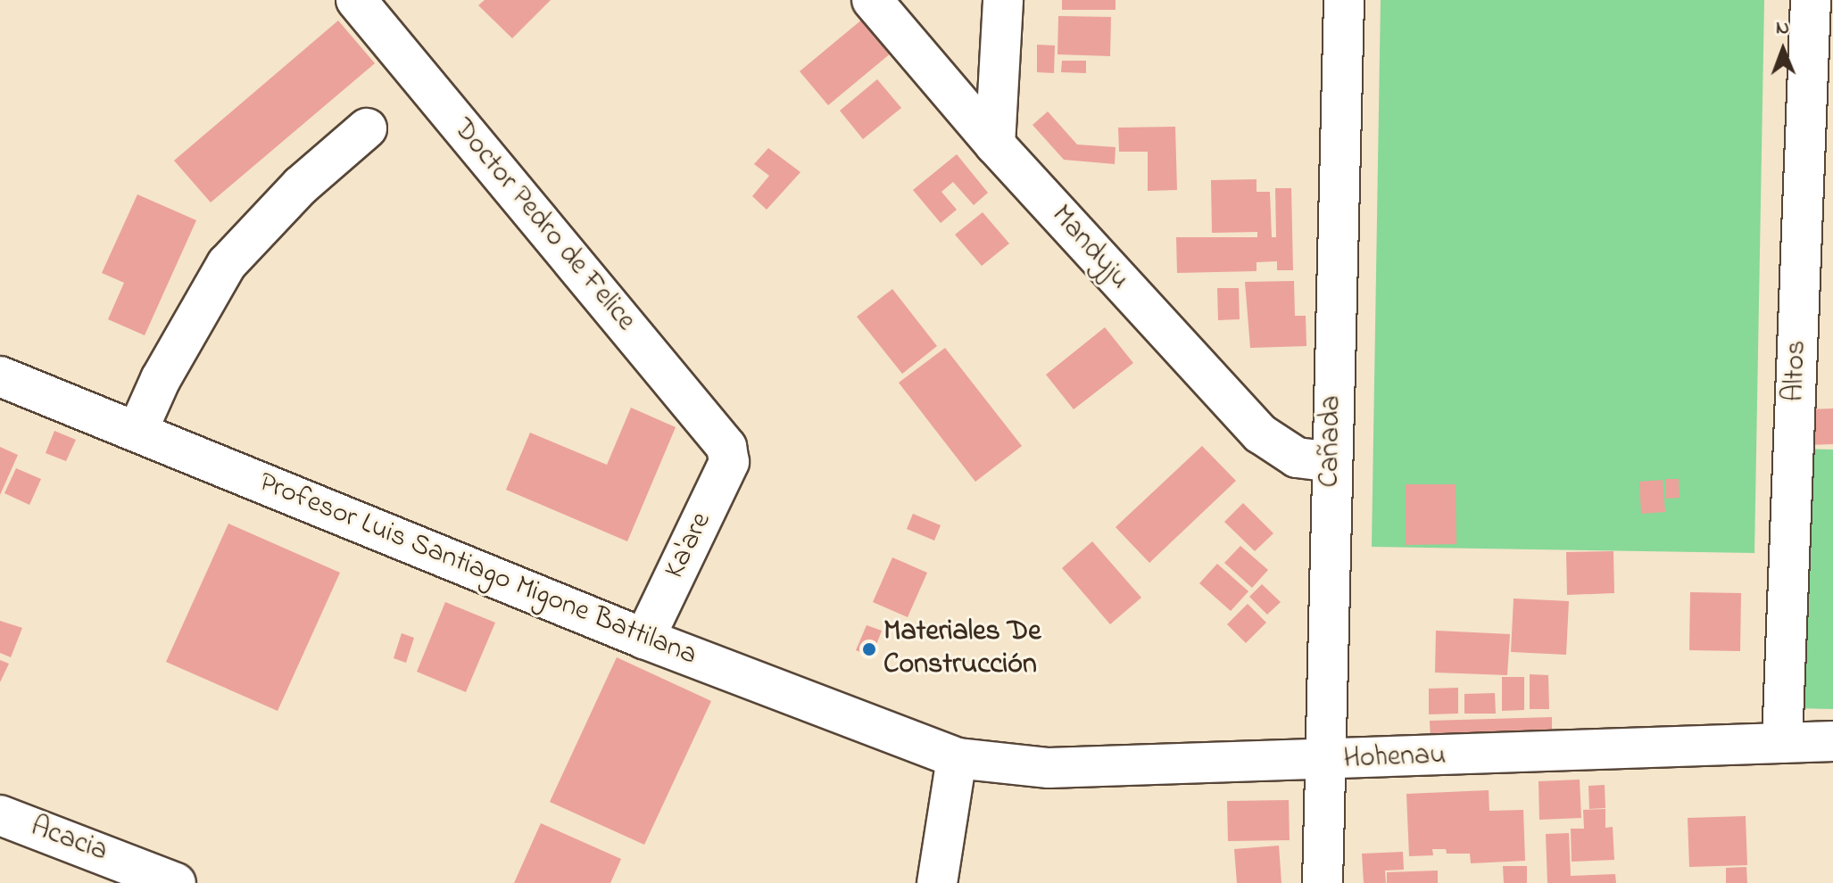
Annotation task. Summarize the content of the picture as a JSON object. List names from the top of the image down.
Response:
{
  "streets": {
    "street": [
      "Doctor Pedro de Felice",
      "Mandyju",
      "Altos",
      "Cañada",
      "Ka'are",
      "Profesor Luis Santiago Migone Battilana",
      "Hohenau",
      "Acacia"
    ]
  },
  "crossings": [
    ["Doctor Pedro de Felice", "Ka'are"],
    ["Mandyju", "Cañada"],
    ["Altos", "Hohenau"],
    ["Cañada", "Hohenau"],
    ["Ka'are", "Profesor Luis Santiago Migone Battilana"],
    ["Profesor Luis Santiago Migone Battilana", "Hohenau"]
  ],
  "places": ["Materiales De Construcción"],
  "north": "top"
}
